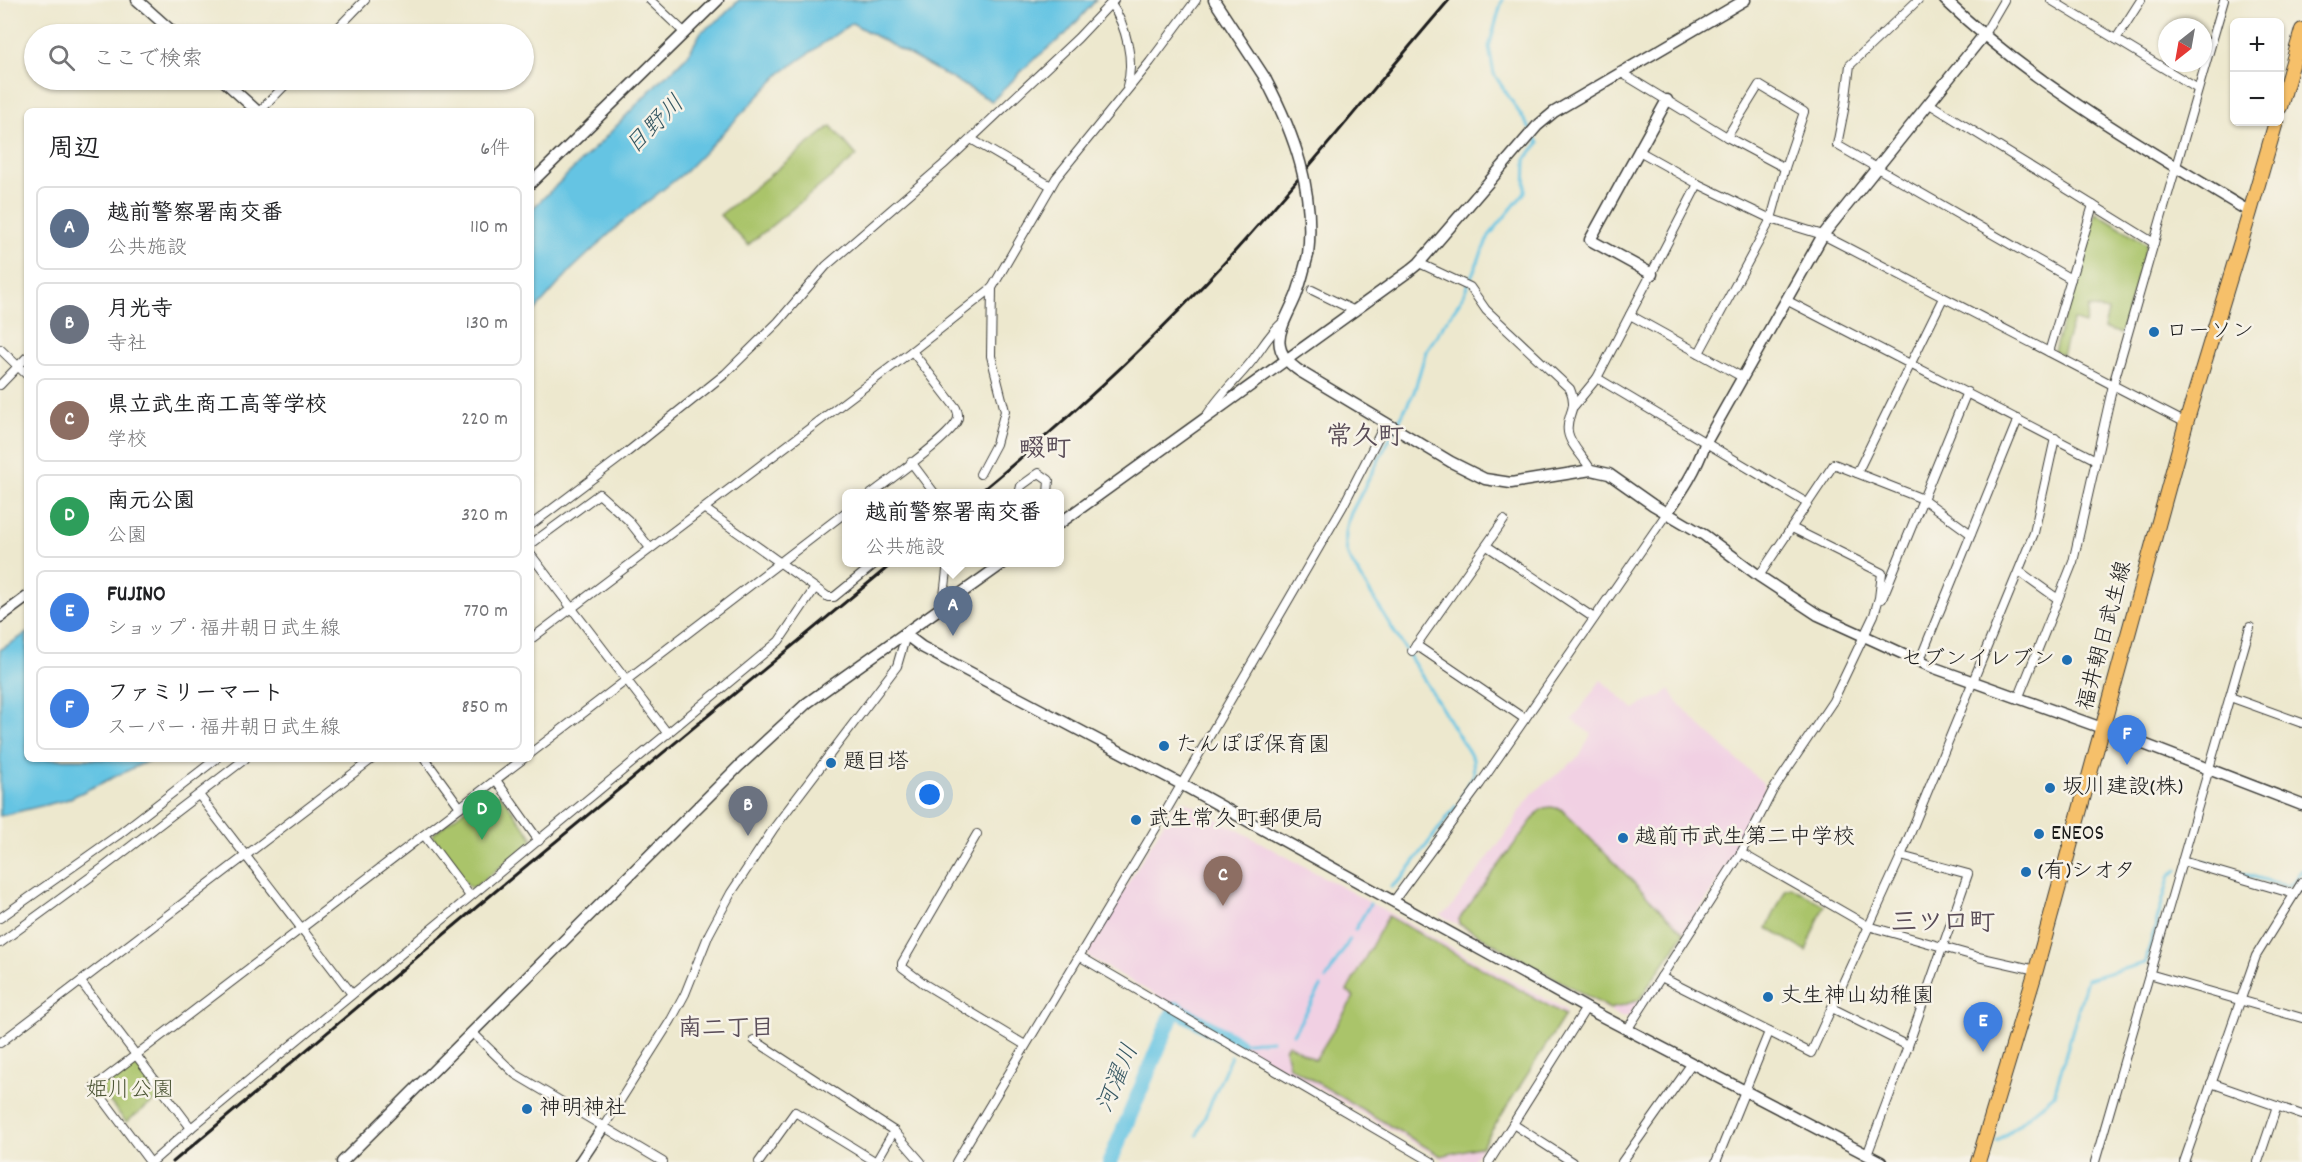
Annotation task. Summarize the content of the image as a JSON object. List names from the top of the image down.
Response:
{
  "streets": {
    "main road": ["福井朝日武生線"]
  },
  "districts": [
    "常久町",
    "畷町",
    "三ツ口町",
    "南二丁目"
  ],
  "water": ["日野川", "河濯川"],
  "parks": ["姫川公園"],
  "places": [
    "ローソン",
    "セブンイレブン",
    "たんぽぽ保育園",
    "題目塔",
    "坂川建設(株)",
    "武生常久町郵便局",
    "ENEOS",
    "越前市武生第二中学校",
    "(有)シオタ",
    "丈生神山幼稚園",
    "神明神社"
  ],
  "north": "bottom left",
  "page": {
    "map_buttons": ["+", "−"],
    "search": "ここで検索",
    "heading": ["周辺", "6件"],
    "list": [
      {
        "mark": "A",
        "name": "越前警察署南交番",
        "note": "公共施設",
        "value": "110 m"
      },
      {
        "mark": "B",
        "name": "月光寺",
        "note": "寺社",
        "value": "130 m"
      },
      {
        "mark": "C",
        "name": "県立武生商工高等学校",
        "note": "学校",
        "value": "220 m"
      },
      {
        "mark": "D",
        "name": "南元公園",
        "note": "公園",
        "value": "320 m"
      },
      {
        "mark": "E",
        "name": "FUJINO",
        "note": "ショップ · 福井朝日武生線",
        "value": "770 m"
      },
      {
        "mark": "F",
        "name": "ファミリーマート",
        "note": "スーパー · 福井朝日武生線",
        "value": "850 m"
      }
    ],
    "popup": ["越前警察署南交番", "公共施設"],
    "pins": [
      "A",
      "F",
      "B",
      "D",
      "C",
      "E"
    ]
  }
}
